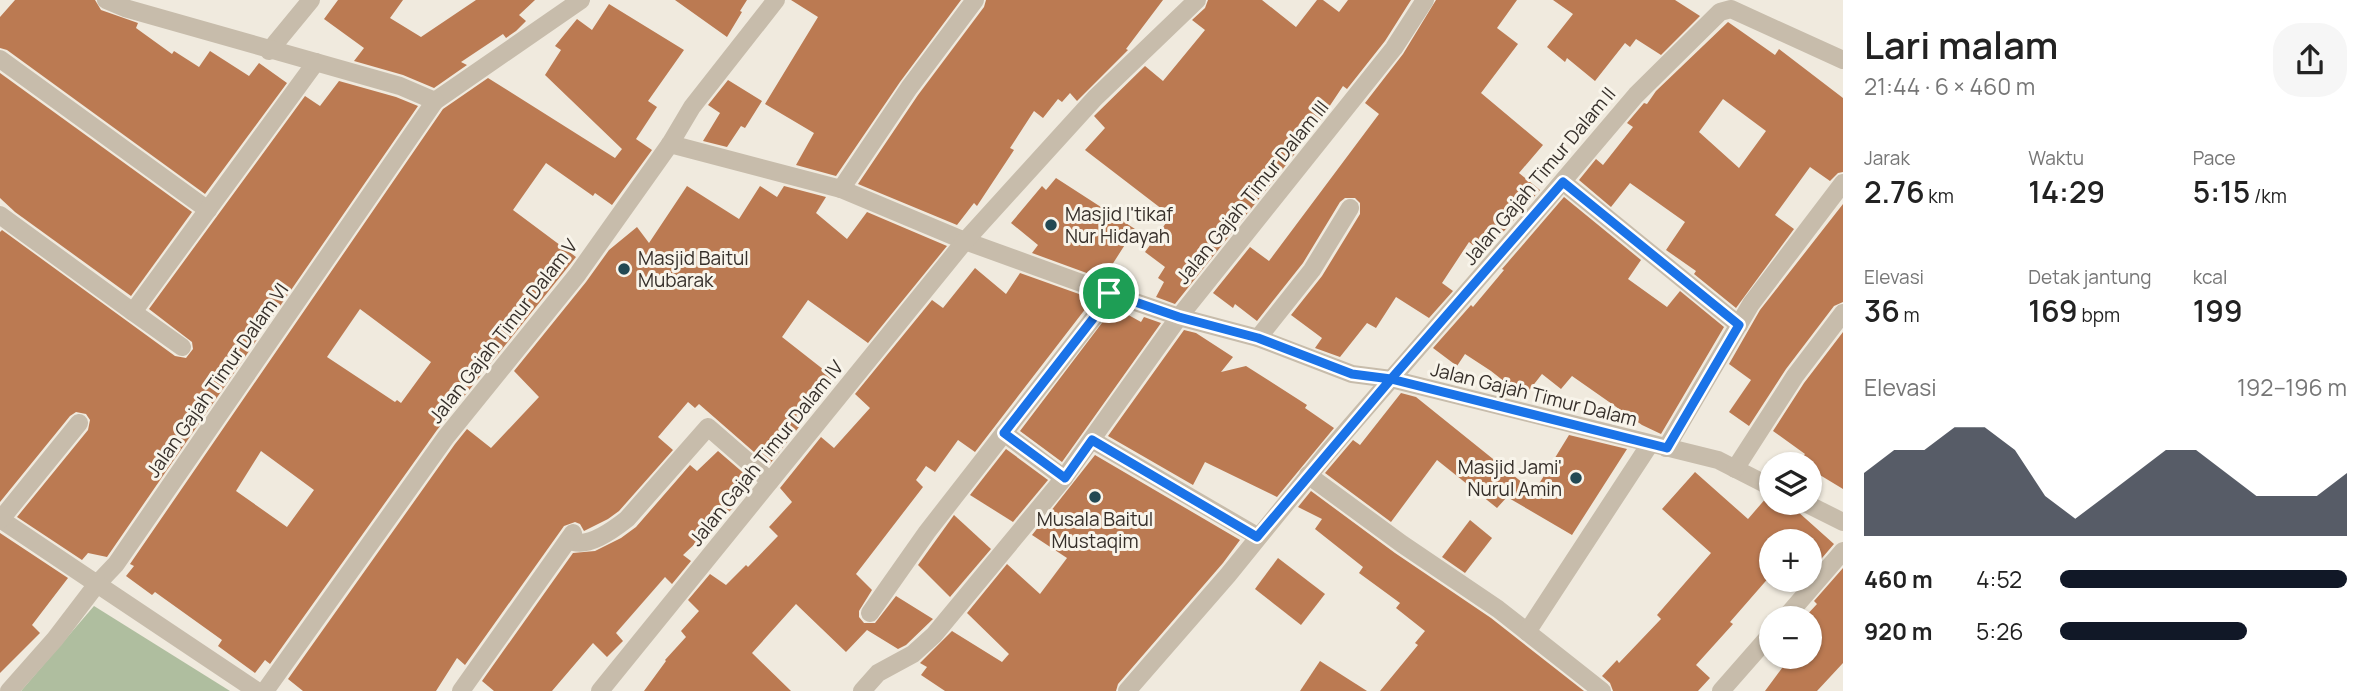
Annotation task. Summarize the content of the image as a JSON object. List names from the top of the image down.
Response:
{
  "streets": {
    "street": [
      "Jalan Gajah Timur Dalam II",
      "Jalan Gajah Timur Dalam III",
      "Jalan Gajah Timur Dalam V",
      "Jalan Gajah Timur Dalam VI",
      "Jalan Gajah Timur Dalam",
      "Jalan Gajah Timur Dalam IV"
    ]
  },
  "crossings": [
    ["Jalan Gajah Timur Dalam II", "Jalan Gajah Timur Dalam"],
    ["Jalan Gajah Timur Dalam III", "Jalan Gajah Timur Dalam"],
    ["Jalan Gajah Timur Dalam", "Jalan Gajah Timur Dalam IV"]
  ],
  "places": [
    "Masjid I'tikaf Nur Hidayah",
    "Masjid Baitul Mubarak",
    "Masjid Jami' Nurul Amin",
    "Musala Baitul Mustaqim"
  ],
  "page": {
    "heading": ["Lari malam", "21:44 · 6 × 460 m"],
    "stats": [
      ["Jarak", "2.76 km"],
      ["Waktu", "14:29"],
      ["Pace", "5:15 /km"],
      ["Elevasi", "36 m"],
      ["Detak jantung", "169 bpm"],
      ["kcal", "199"]
    ],
    "chart": ["Elevasi", "192–196 m"],
    "map_buttons": ["+", "−"],
    "list": [
      {
        "name": "460 m",
        "note": "4:52"
      },
      {
        "name": "920 m",
        "note": "5:26"
      }
    ]
  }
}
